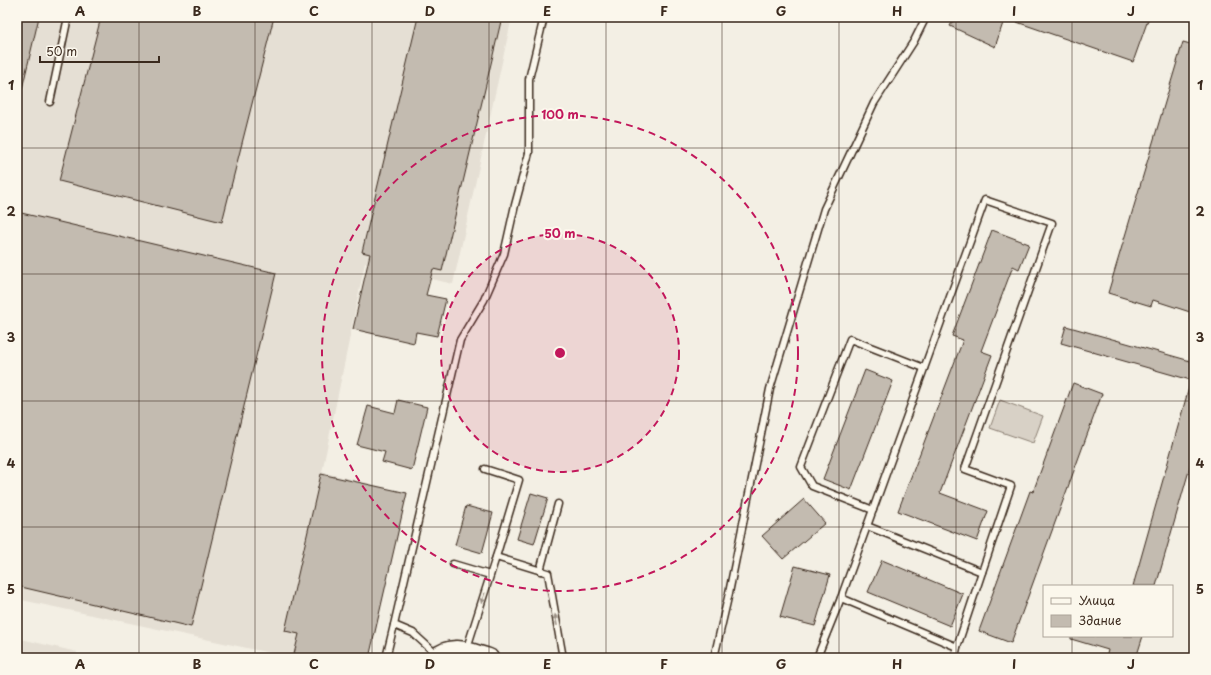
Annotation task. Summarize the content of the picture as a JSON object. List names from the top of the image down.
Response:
{
  "legend": ["Улица", "Здание"],
  "scale_bar": "50 m",
  "grid": {
    "columns": [
      "A",
      "B",
      "C",
      "D",
      "E",
      "F",
      "G",
      "H",
      "I",
      "J"
    ],
    "rows": [
      "1",
      "2",
      "3",
      "4",
      "5"
    ]
  },
  "rings": ["100 m", "50 m"]
}
